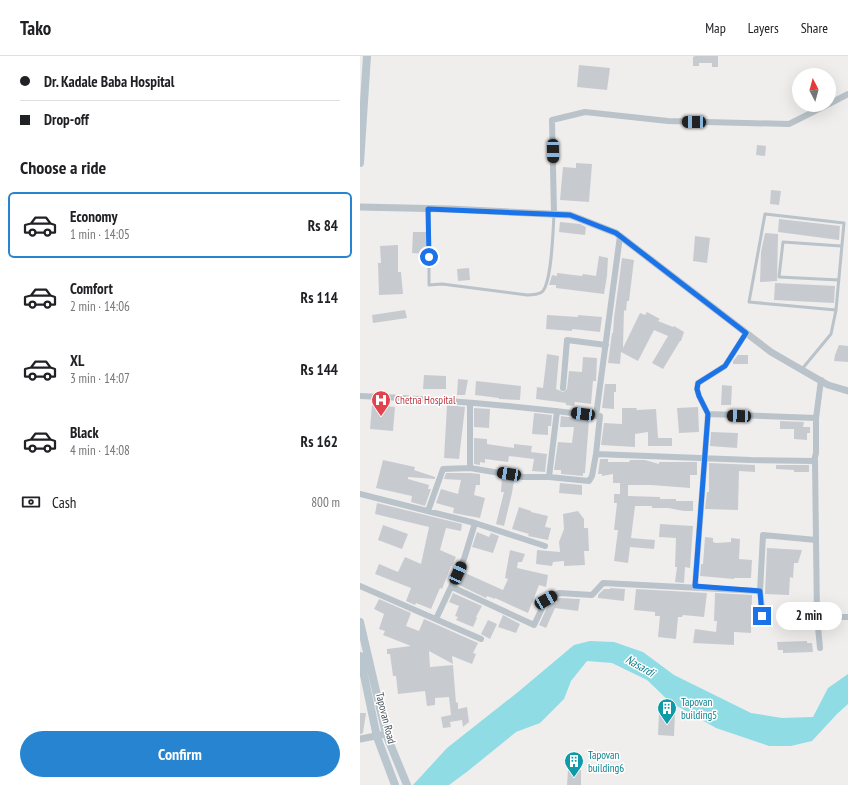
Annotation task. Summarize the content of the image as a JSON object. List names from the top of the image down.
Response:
{
  "streets": {
    "main road": ["Tapovan Road"]
  },
  "water": ["Nasardi"],
  "places": {
    "hospital": ["Chetna Hospital"],
    "building": ["Tapovan building5", "Tapovan building6"]
  },
  "north": "top",
  "page": {
    "header": "Tako",
    "nav": ["Map", "Layers", "Share"],
    "banner": ["Dr. Kadale Baba Hospital", "Drop-off"],
    "heading": "Choose a ride",
    "list": [
      {
        "name": "Economy",
        "note": "1 min · 14:05",
        "value": "Rs 84"
      },
      {
        "name": "Comfort",
        "note": "2 min · 14:06",
        "value": "Rs 114"
      },
      {
        "name": "XL",
        "note": "3 min · 14:07",
        "value": "Rs 144"
      },
      {
        "name": "Black",
        "note": "4 min · 14:08",
        "value": "Rs 162"
      }
    ],
    "pay": ["Cash", "800 m"],
    "bubble": "2 min",
    "buttons": "Confirm"
  }
}
